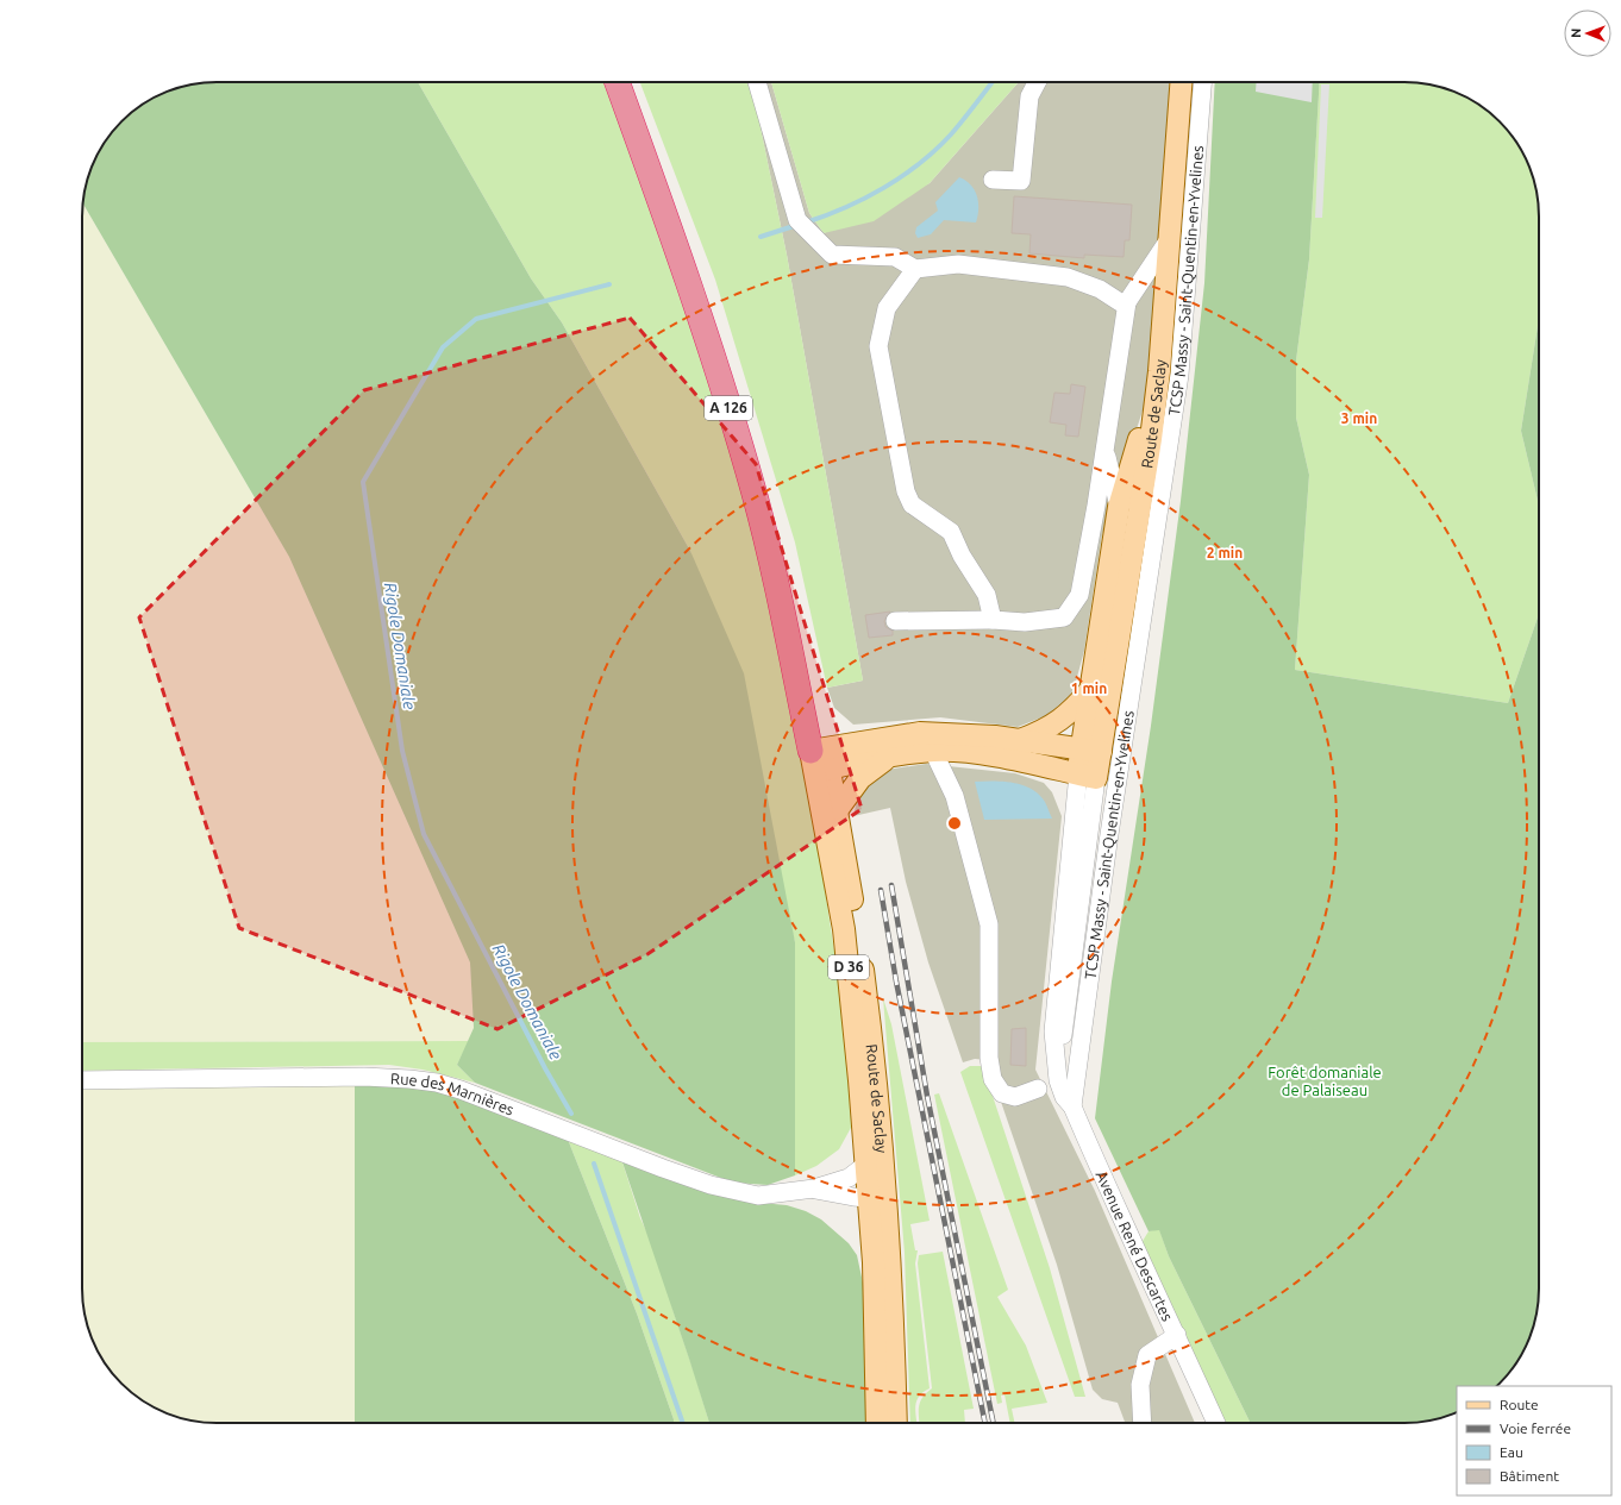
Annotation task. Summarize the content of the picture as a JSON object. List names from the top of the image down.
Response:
{
  "streets": {
    "highway": ["A 126"],
    "main road": ["Route de Saclay", "D 36"],
    "street": ["TCSP Massy - Saint-Quentin-en-Yvelines", "Rue des Marnières", "Avenue René Descartes"]
  },
  "crossings": [
    ["TCSP Massy - Saint-Quentin-en-Yvelines", "Avenue René Descartes"],
    ["A 126", "Route de Saclay"],
    ["Route de Saclay", "Rue des Marnières"],
    ["Route de Saclay", "Avenue René Descartes"]
  ],
  "water": ["Rigole Domaniale"],
  "parks": ["Forêt domaniale de Palaiseau"],
  "legend": [
    "Route",
    "Voie ferrée",
    "Eau",
    "Bâtiment"
  ],
  "north": "left",
  "rings": ["3 min", "2 min", "1 min"]
}
